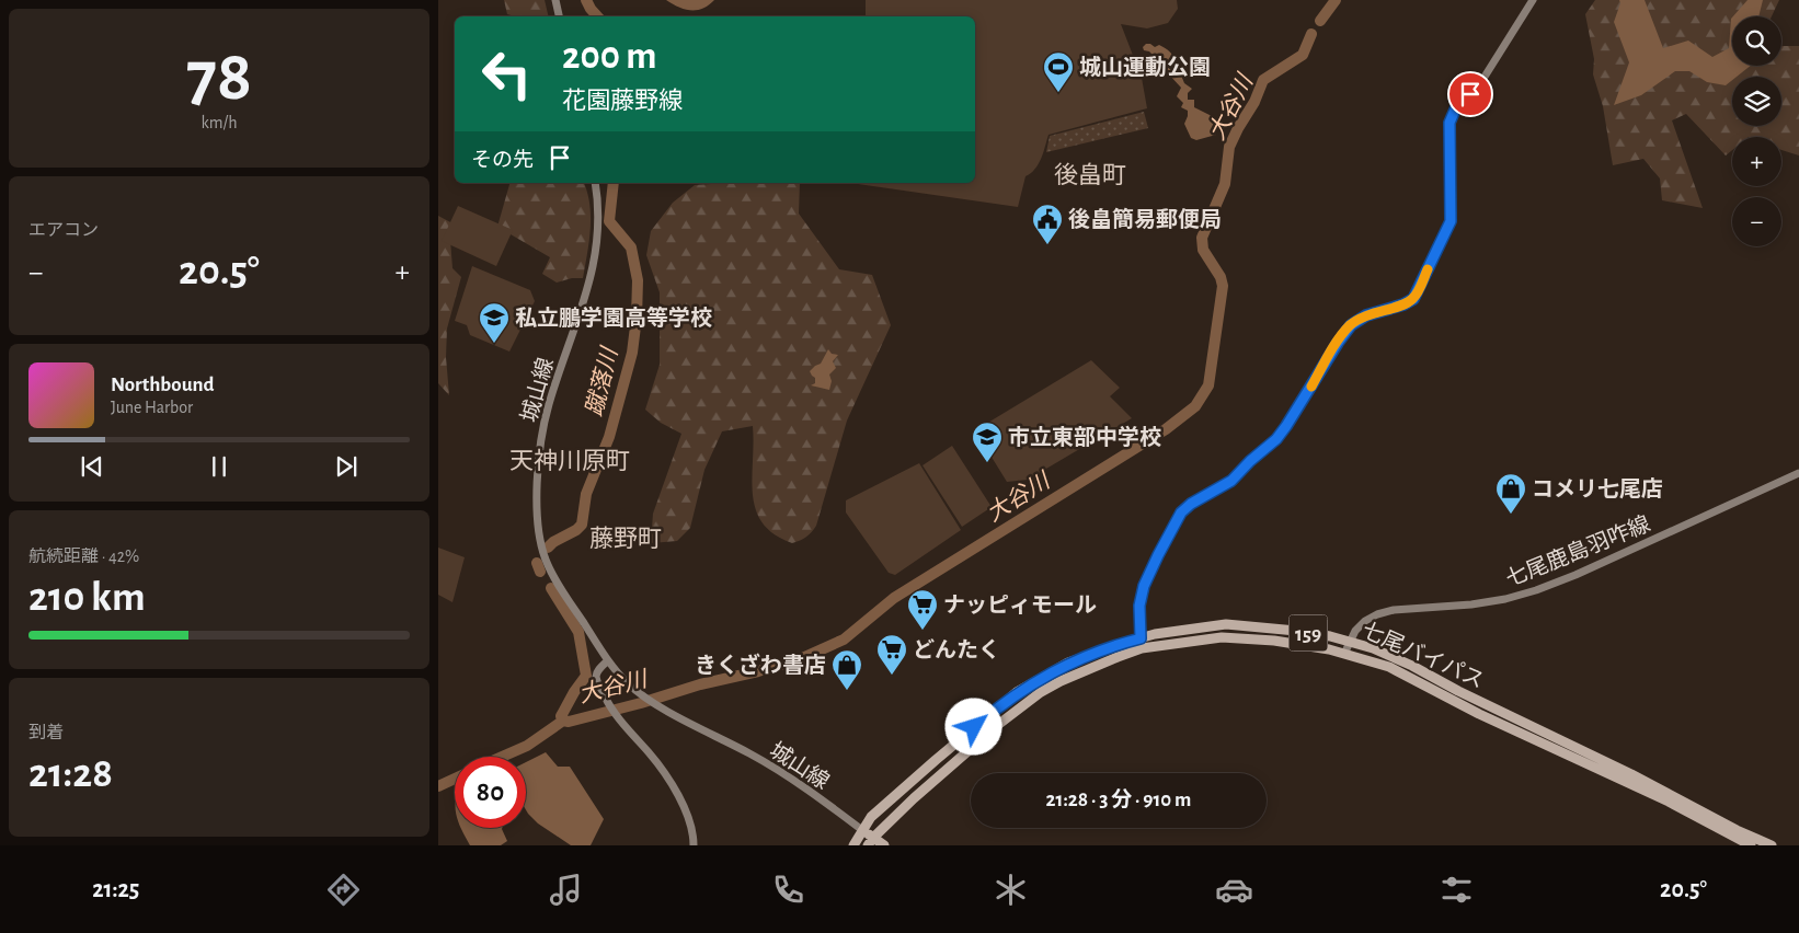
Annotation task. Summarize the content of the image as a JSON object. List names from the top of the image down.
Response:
{
  "streets": {
    "highway": ["159", "七尾バイパス"],
    "main road": ["城山線", "七尾鹿島羽咋線"]
  },
  "crossings": [
    ["城山線", "159"],
    ["城山線", "七尾バイパス"],
    ["七尾鹿島羽咋線", "七尾バイパス"],
    ["159", "七尾バイパス"]
  ],
  "districts": ["後畠町", "天神川原町", "藤野町"],
  "water": ["大谷川", "蹴落川"],
  "places": {
    "sports": ["城山運動公園"],
    "public building": ["後畠簡易郵便局"],
    "school or university": ["私立鵬学園高等学校", "市立東部中学校"],
    "shop": ["コメリ七尾店", "きくざわ書店"],
    "supermarket": ["ナッピィモール", "どんたく"]
  },
  "page": {
    "tile": [
      ["78", "km/h"],
      "エアコン",
      ["航続距離 · 42%", "210 km"],
      ["到着", "21:28"]
    ],
    "map_buttons": ["+", "−"],
    "turn": ["200 m", "花園藤野線"],
    "then": "その先",
    "heat": ["−", "20.5°", "+"],
    "song": ["Northbound", "June Harbor"],
    "limit": "80",
    "trip": "21:28 · 3 分 · 910 m",
    "tabs": ["21:25", "20.5°"]
  }
}
